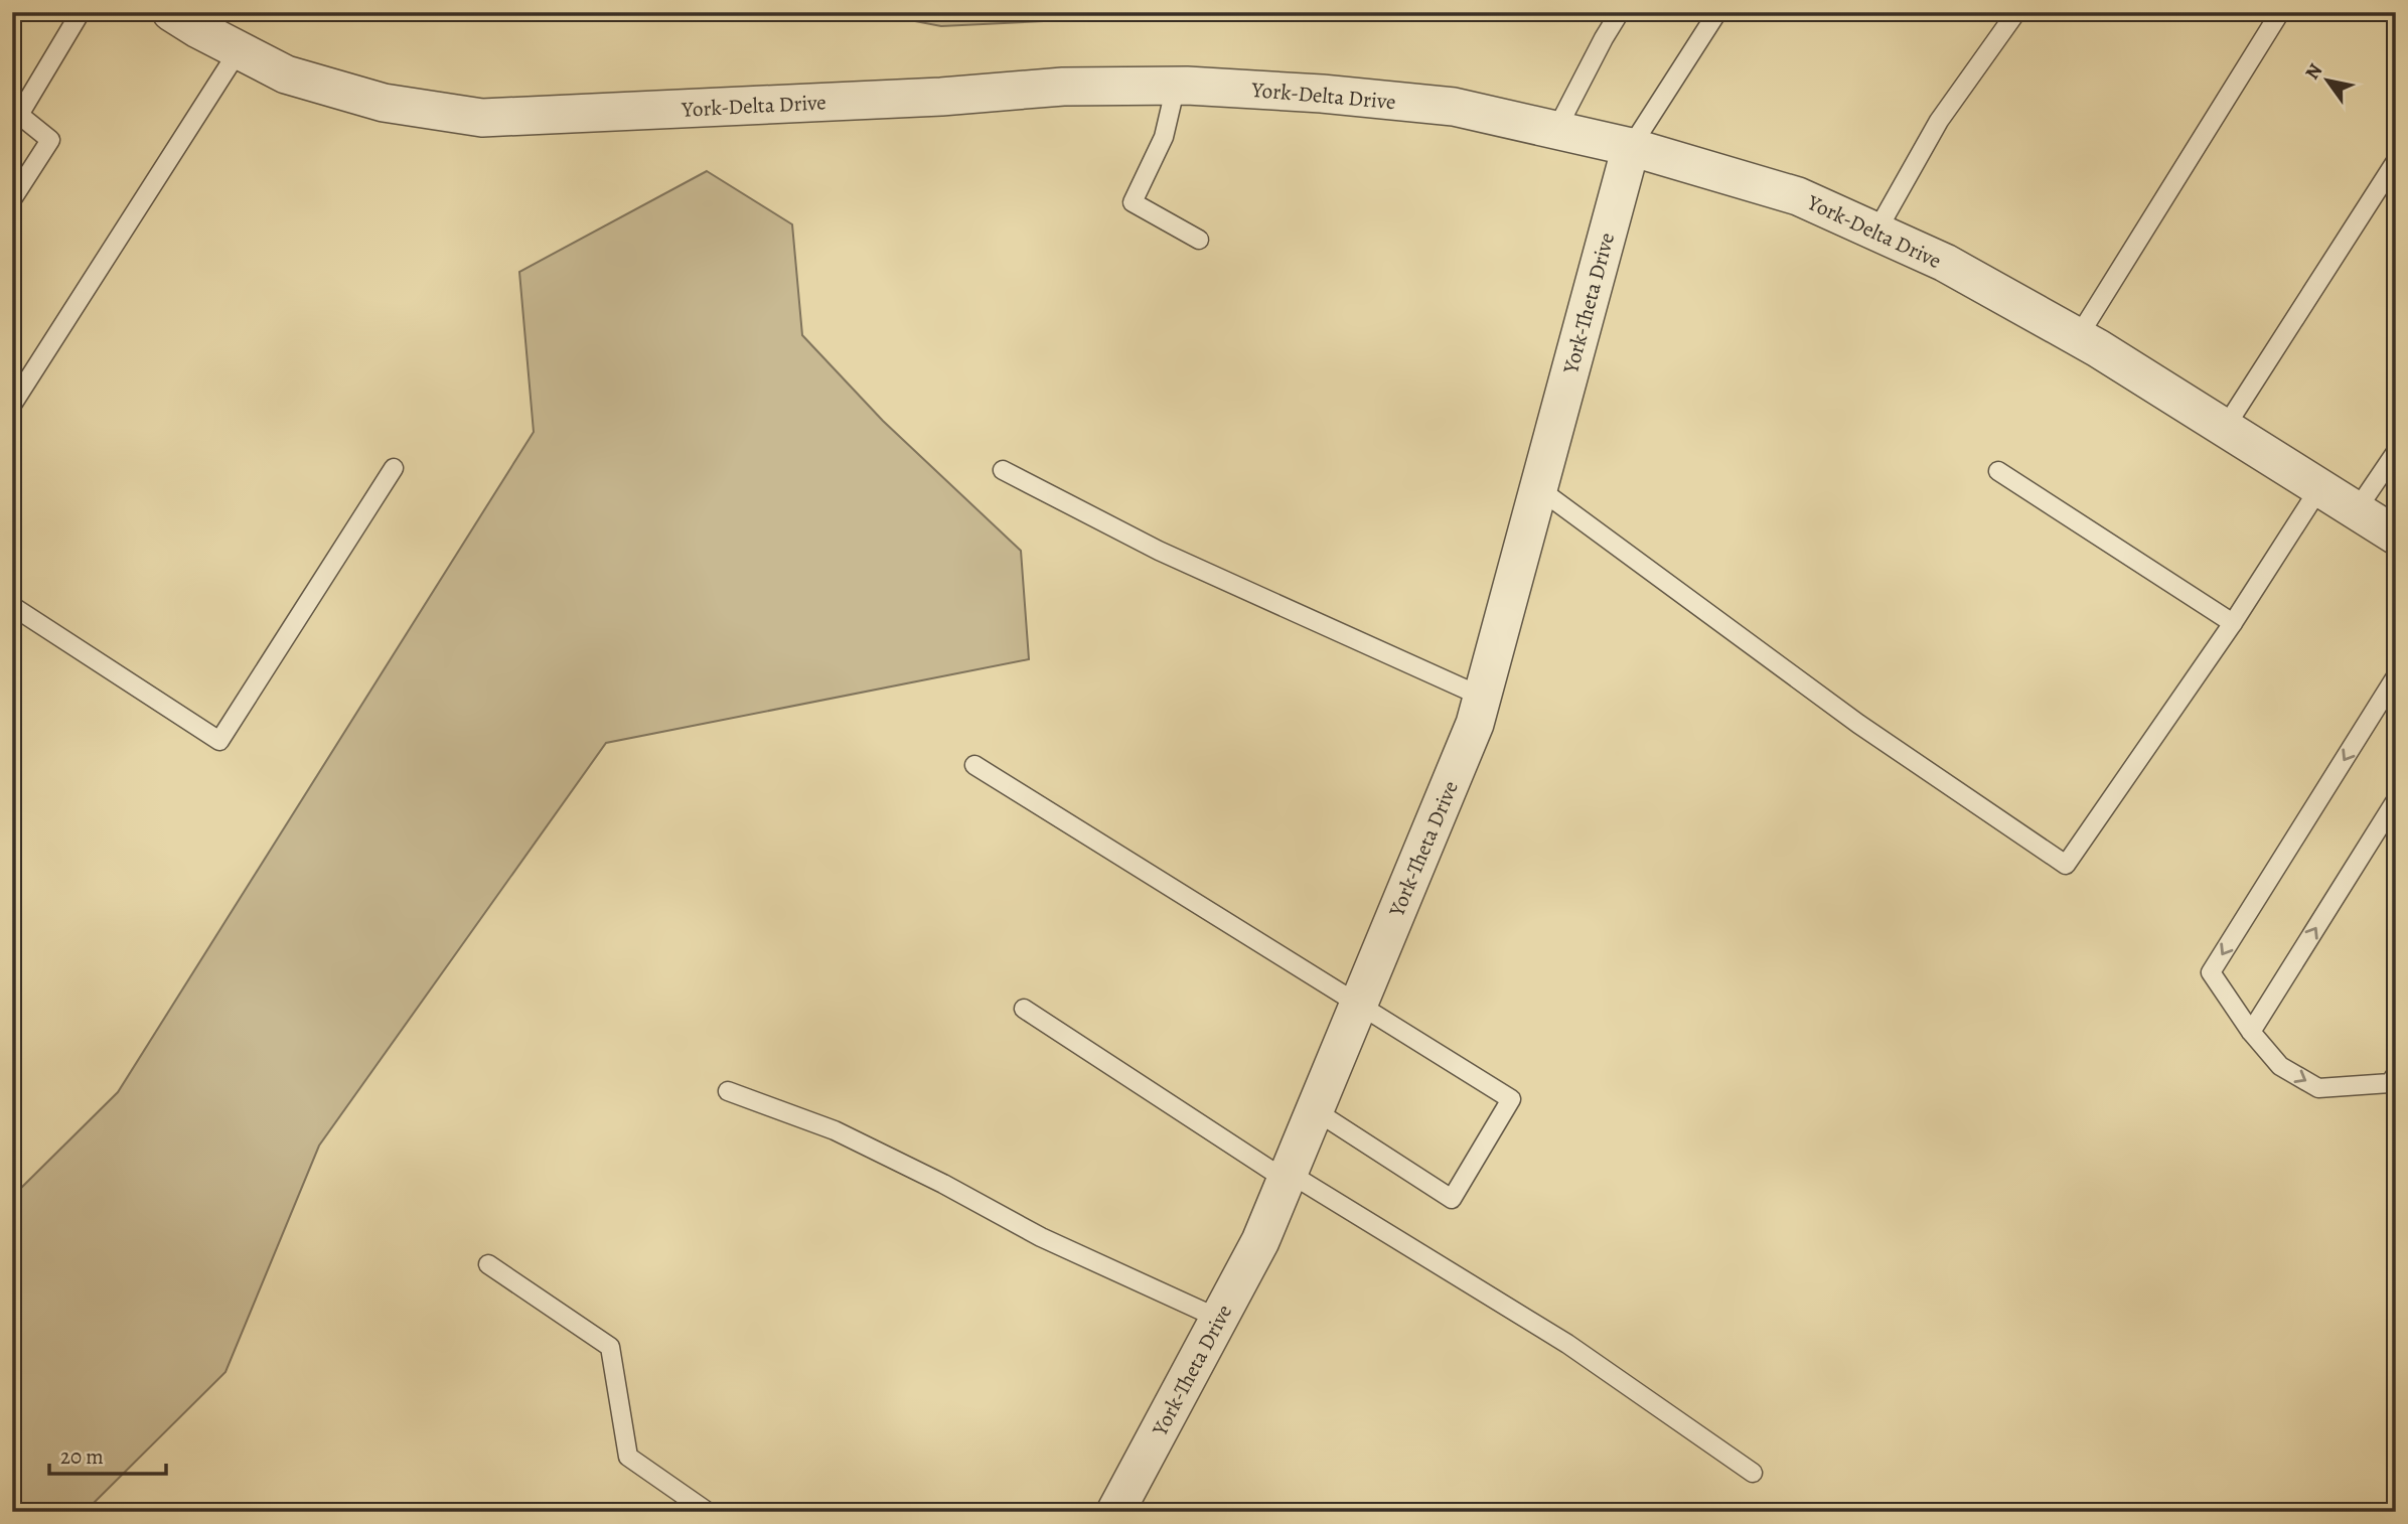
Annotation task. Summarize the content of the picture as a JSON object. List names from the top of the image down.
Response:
{
  "streets": {
    "street": ["York-Delta Drive", "York-Theta Drive"]
  },
  "crossings": [
    ["York-Delta Drive", "York-Theta Drive"]
  ],
  "scale_bar": "20 m",
  "north": "top left"
}
